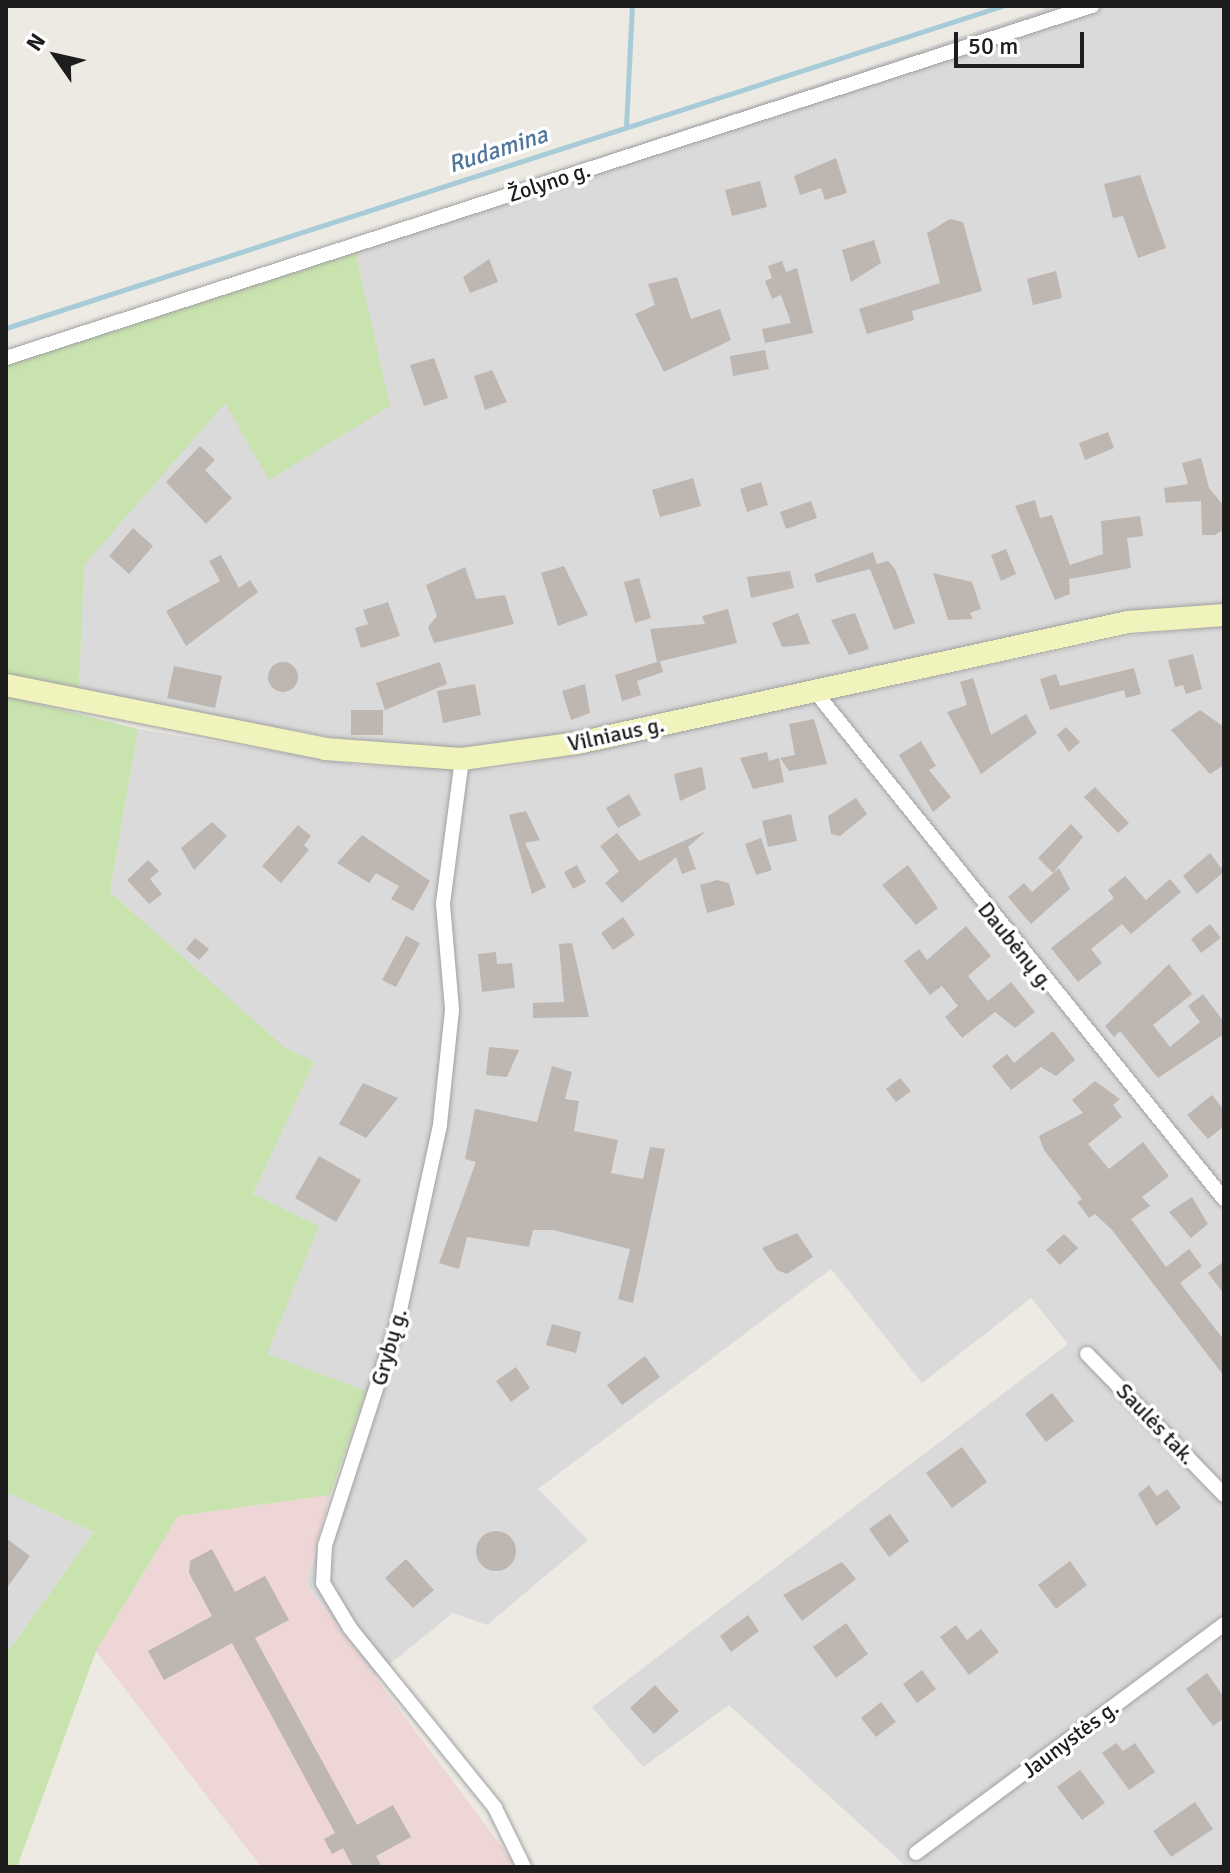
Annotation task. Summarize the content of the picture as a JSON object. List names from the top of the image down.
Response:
{
  "streets": {
    "main road": ["Vilniaus g."],
    "street": [
      "Žolyno g.",
      "Daubėnų g.",
      "Grybų g.",
      "Saulės tak.",
      "Jaunystės g."
    ]
  },
  "crossings": [
    ["Vilniaus g.", "Daubėnų g."],
    ["Vilniaus g.", "Grybų g."]
  ],
  "water": ["Rudamina"],
  "scale_bar": "50 m",
  "north": "top left"
}
